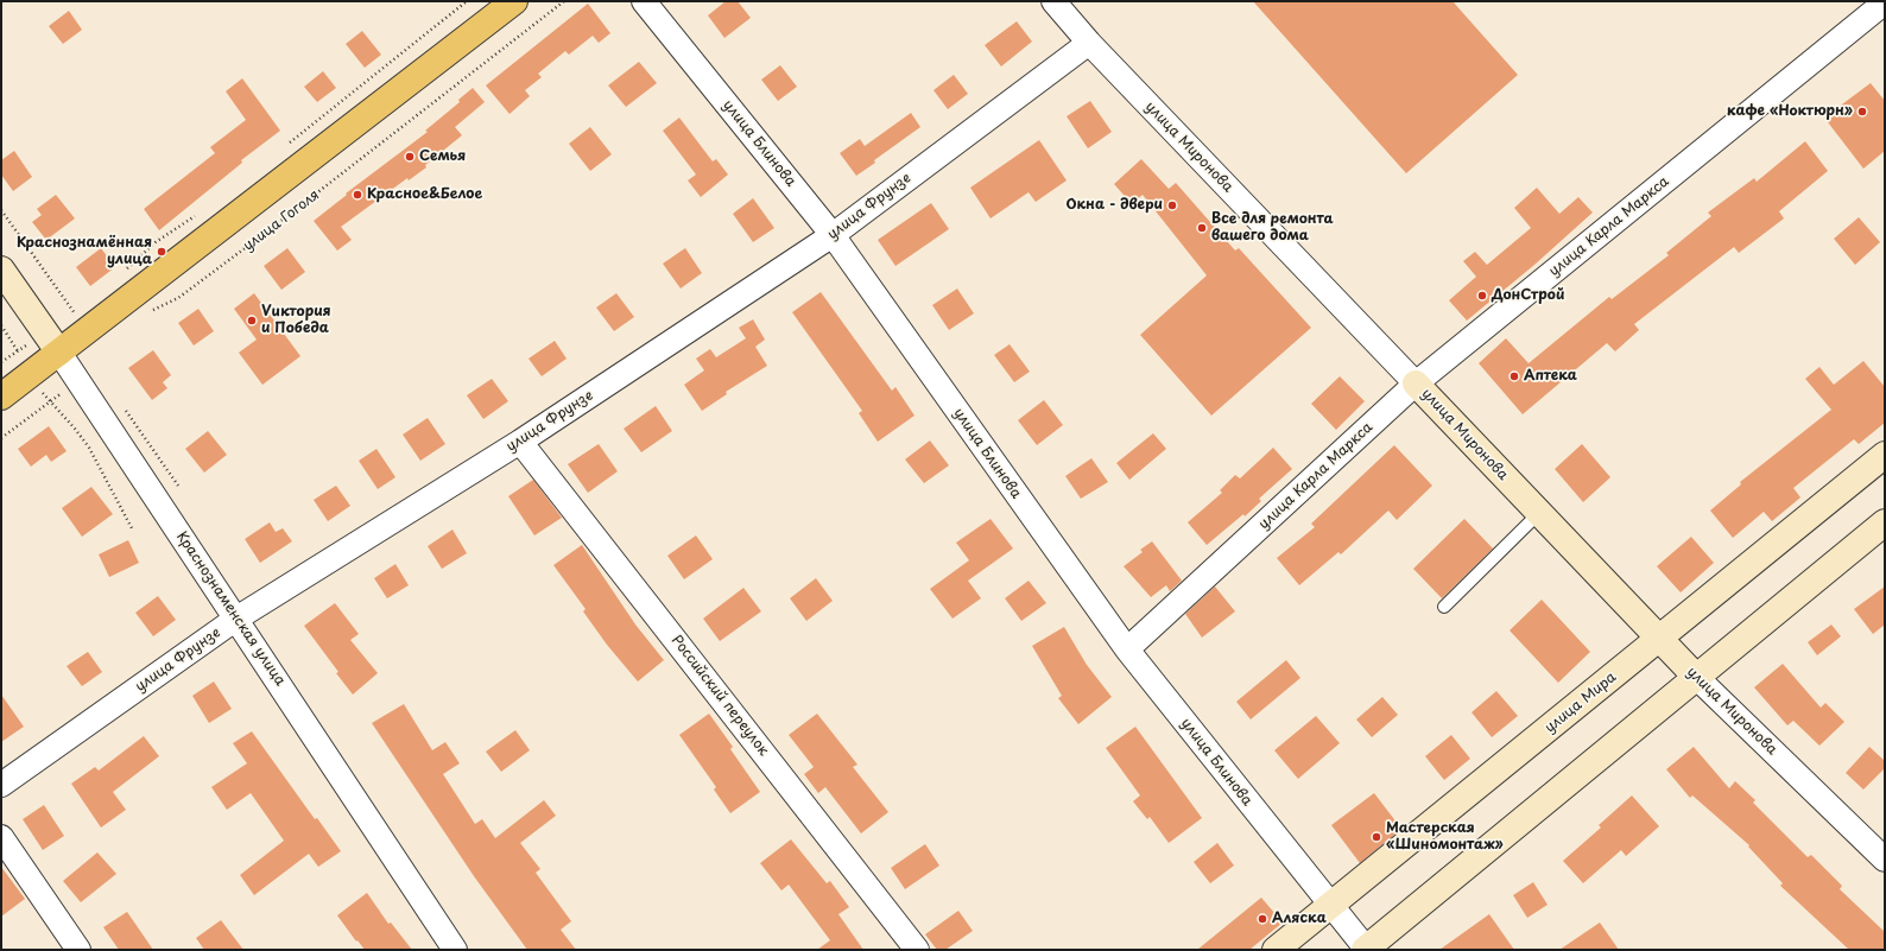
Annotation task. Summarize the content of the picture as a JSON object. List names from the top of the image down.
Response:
{
  "streets": {
    "street": [
      "улица Блинова",
      "улица Миронова",
      "улица Фрунзе",
      "улица Карла Маркса",
      "Краснознаменская улица",
      "Российский переулок",
      "улица Мира"
    ],
    "path": ["улица Гоголя"]
  },
  "crossings": [
    ["улица Блинова", "улица Фрунзе"],
    ["улица Блинова", "улица Карла Маркса"],
    ["улица Блинова", "улица Мира"],
    ["улица Миронова", "улица Фрунзе"],
    ["улица Миронова", "улица Карла Маркса"],
    ["улица Миронова", "улица Мира"],
    ["улица Фрунзе", "Краснознаменская улица"],
    ["улица Фрунзе", "Российский переулок"]
  ],
  "places": [
    "кафе «Ноктюрн»",
    "Семья",
    "Красное&Белое",
    "Окна - двери",
    "Все для ремонта вашего дома",
    "Краснознамённая улица",
    "ДонСтрой",
    "Vиктория и Победа",
    "Аптека",
    "Мастерская «Шиномонтаж»",
    "Аляска"
  ]
}
